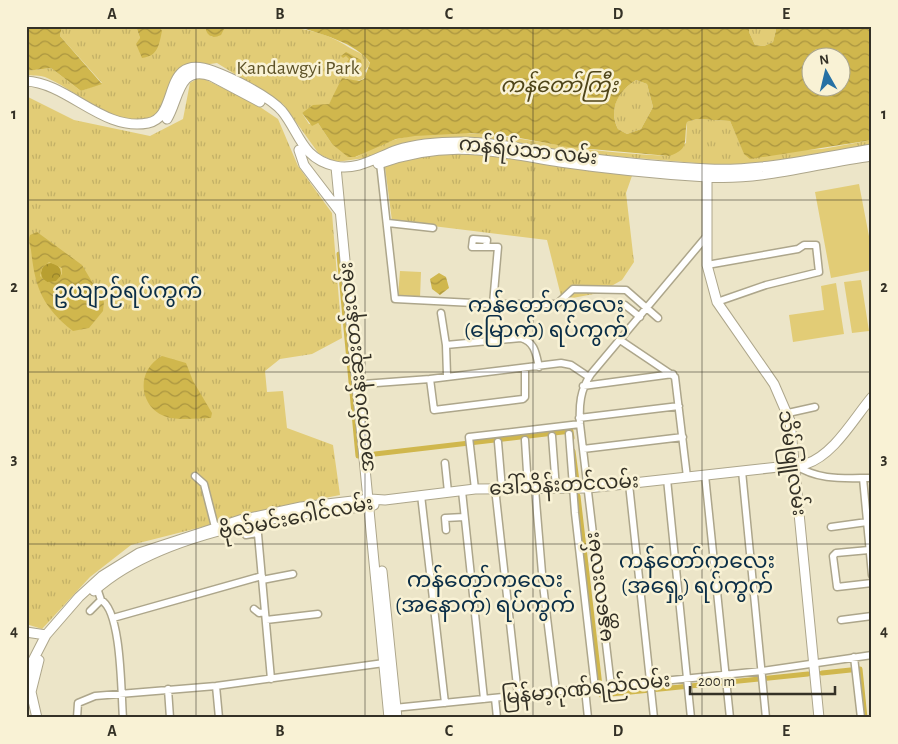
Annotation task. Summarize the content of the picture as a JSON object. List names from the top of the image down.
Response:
{
  "streets": {
    "main road": [
      "ကန်ရိပ်သာ လမ်း",
      "အထက်ပန်းဆိုးတန်းလမ်း",
      "သိမ်ဖြူလမ်း",
      "ဒေါ်သိန်းတင်လမ်း",
      "ဗိုလ်မင်းဂေါင်လမ်း"
    ],
    "street": ["မန္တလေးလမ်း", "မြန်မာ့ဂုဏ်ရည်လမ်း"]
  },
  "crossings": [
    ["ကန်ရိပ်သာ လမ်း", "အထက်ပန်းဆိုးတန်းလမ်း"],
    ["ကန်ရိပ်သာ လမ်း", "သိမ်ဖြူလမ်း"],
    ["အထက်ပန်းဆိုးတန်းလမ်း", "ဒေါ်သိန်းတင်လမ်း"],
    ["အထက်ပန်းဆိုးတန်းလမ်း", "ဗိုလ်မင်းဂေါင်လမ်း"],
    ["အထက်ပန်းဆိုးတန်းလမ်း", "မြန်မာ့ဂုဏ်ရည်လမ်း"],
    ["သိမ်ဖြူလမ်း", "ဒေါ်သိန်းတင်လမ်း"],
    ["သိမ်ဖြူလမ်း", "မြန်မာ့ဂုဏ်ရည်လမ်း"],
    ["ဒေါ်သိန်းတင်လမ်း", "ဗိုလ်မင်းဂေါင်လမ်း"],
    ["ဒေါ်သိန်းတင်လမ်း", "မန္တလေးလမ်း"],
    ["မန္တလေးလမ်း", "မြန်မာ့ဂုဏ်ရည်လမ်း"]
  ],
  "districts": [
    "ဥယျာဉ်ရပ်ကွက်",
    "ကန်တော်ကလေး (မြောက်) ရပ်ကွက်",
    "ကန်တော်ကလေး (အရှေ့) ရပ်ကွက်",
    "ကန်တော်ကလေး (အနောက်) ရပ်ကွက်"
  ],
  "water": ["ကန်တော်ကြီး"],
  "parks": ["Kandawgyi Park"],
  "scale_bar": "200 m",
  "north": "top",
  "grid": {
    "columns": [
      "A",
      "B",
      "C",
      "D",
      "E"
    ],
    "rows": [
      "1",
      "2",
      "3",
      "4"
    ]
  }
}
